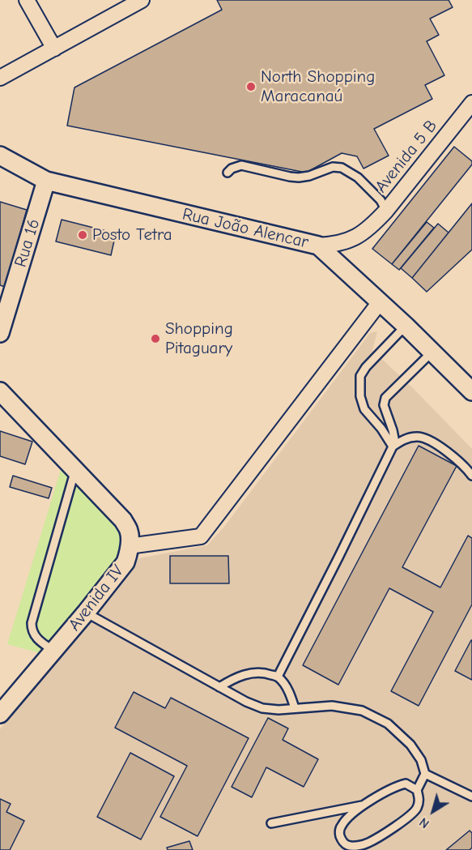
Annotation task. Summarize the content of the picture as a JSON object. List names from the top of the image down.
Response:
{
  "streets": {
    "street": [
      "Avenida 5 B",
      "Rua João Alencar",
      "Rua 16",
      "Avenida IV"
    ]
  },
  "crossings": [
    ["Avenida 5 B", "Rua João Alencar"],
    ["Rua João Alencar", "Rua 16"]
  ],
  "places": ["North Shopping Maracanaú", "Posto Tetra", "Shopping Pitaguary"],
  "north": "bottom left"
}
